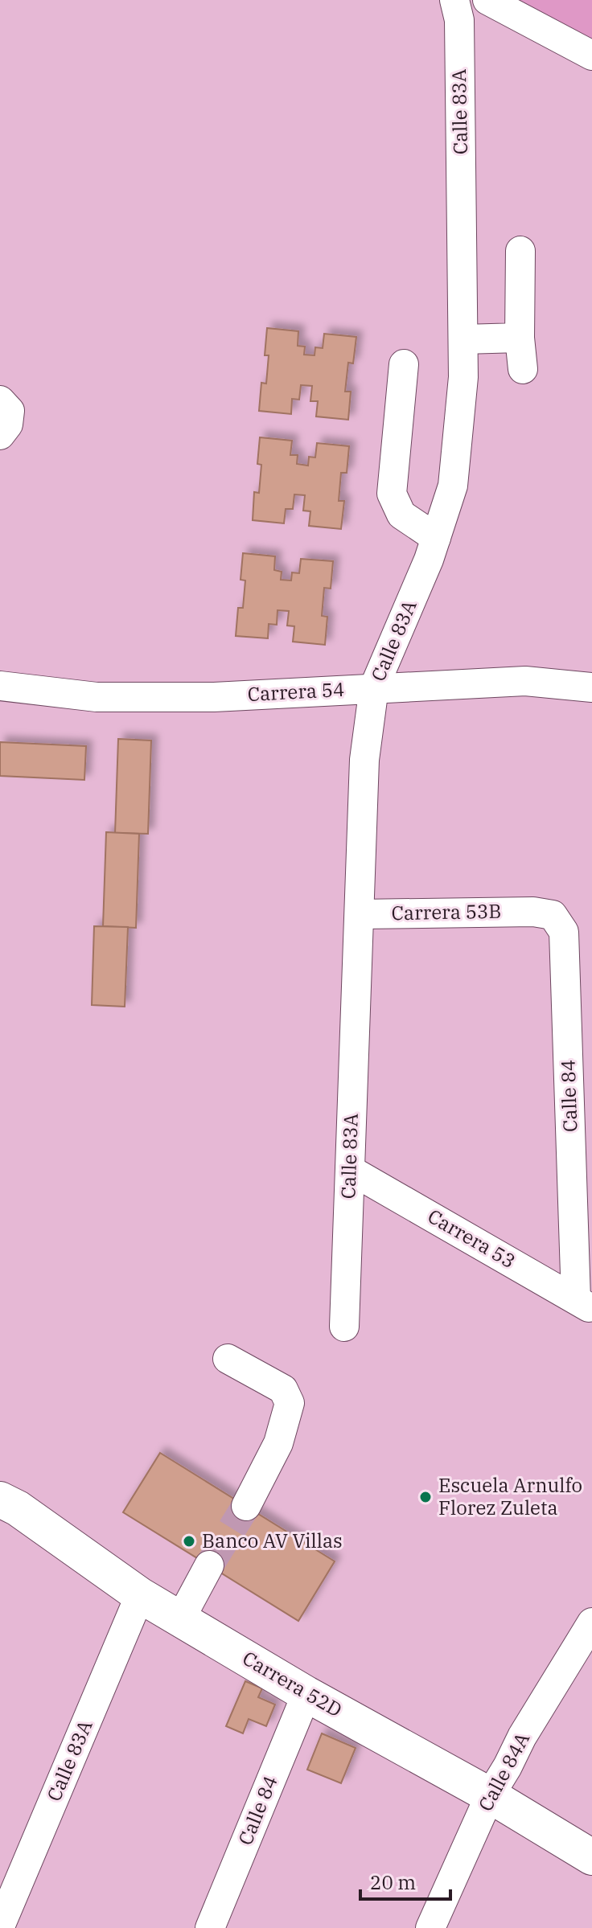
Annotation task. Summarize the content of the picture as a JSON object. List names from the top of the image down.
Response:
{
  "streets": {
    "main road": ["Carrera 52D"],
    "street": [
      "Calle 83A",
      "Carrera 54",
      "Carrera 53B",
      "Calle 84",
      "Carrera 53",
      "Calle 84A"
    ]
  },
  "crossings": [
    ["Calle 83A", "Carrera 54"],
    ["Calle 83A", "Carrera 53B"],
    ["Calle 83A", "Carrera 53"],
    ["Calle 83A", "Carrera 52D"],
    ["Carrera 53B", "Calle 84"],
    ["Calle 84", "Carrera 53"],
    ["Calle 84", "Carrera 52D"],
    ["Carrera 52D", "Calle 84A"]
  ],
  "places": ["Escuela Arnulfo Florez Zuleta", "Banco AV Villas"],
  "scale_bar": "20 m"
}
